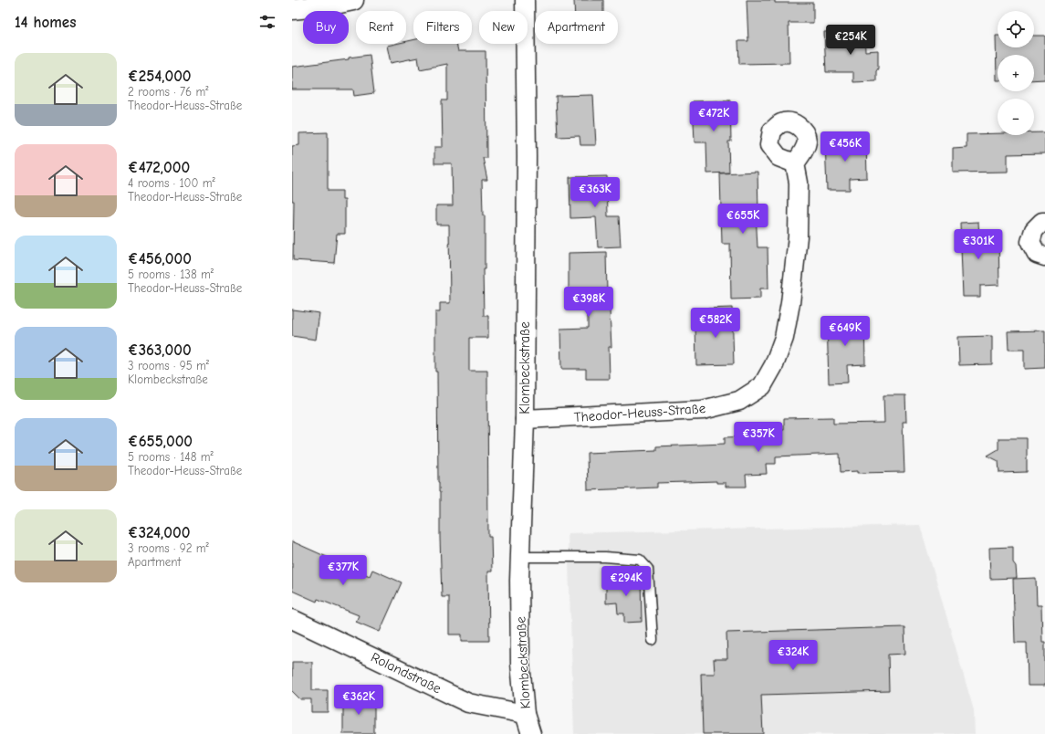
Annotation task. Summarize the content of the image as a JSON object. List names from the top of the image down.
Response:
{
  "streets": {
    "street": ["Klombeckstraße", "Theodor-Heuss-Straße", "Rolandstraße"]
  },
  "crossings": [
    ["Klombeckstraße", "Theodor-Heuss-Straße"],
    ["Klombeckstraße", "Rolandstraße"]
  ],
  "page": {
    "heading": "14 homes",
    "map_buttons": ["+", "−"],
    "chip": [
      "Buy",
      "Rent",
      "Filters",
      "New",
      "Apartment"
    ],
    "price": [
      "€254K",
      "€472K",
      "€456K",
      "€363K",
      "€655K",
      "€301K",
      "€398K",
      "€582K",
      "€649K",
      "€357K",
      "€377K",
      "€294K",
      "€324K",
      "€362K"
    ],
    "list": [
      {
        "name": "€254,000",
        "note": "2 rooms · 76 m² · Theodor-Heuss-Straße"
      },
      {
        "name": "€472,000",
        "note": "4 rooms · 100 m² · Theodor-Heuss-Straße"
      },
      {
        "name": "€456,000",
        "note": "5 rooms · 138 m² · Theodor-Heuss-Straße"
      },
      {
        "name": "€363,000",
        "note": "3 rooms · 95 m² · Klombeckstraße"
      },
      {
        "name": "€655,000",
        "note": "5 rooms · 148 m² · Theodor-Heuss-Straße"
      },
      {
        "name": "€324,000",
        "note": "3 rooms · 92 m² · Apartment"
      }
    ]
  }
}
